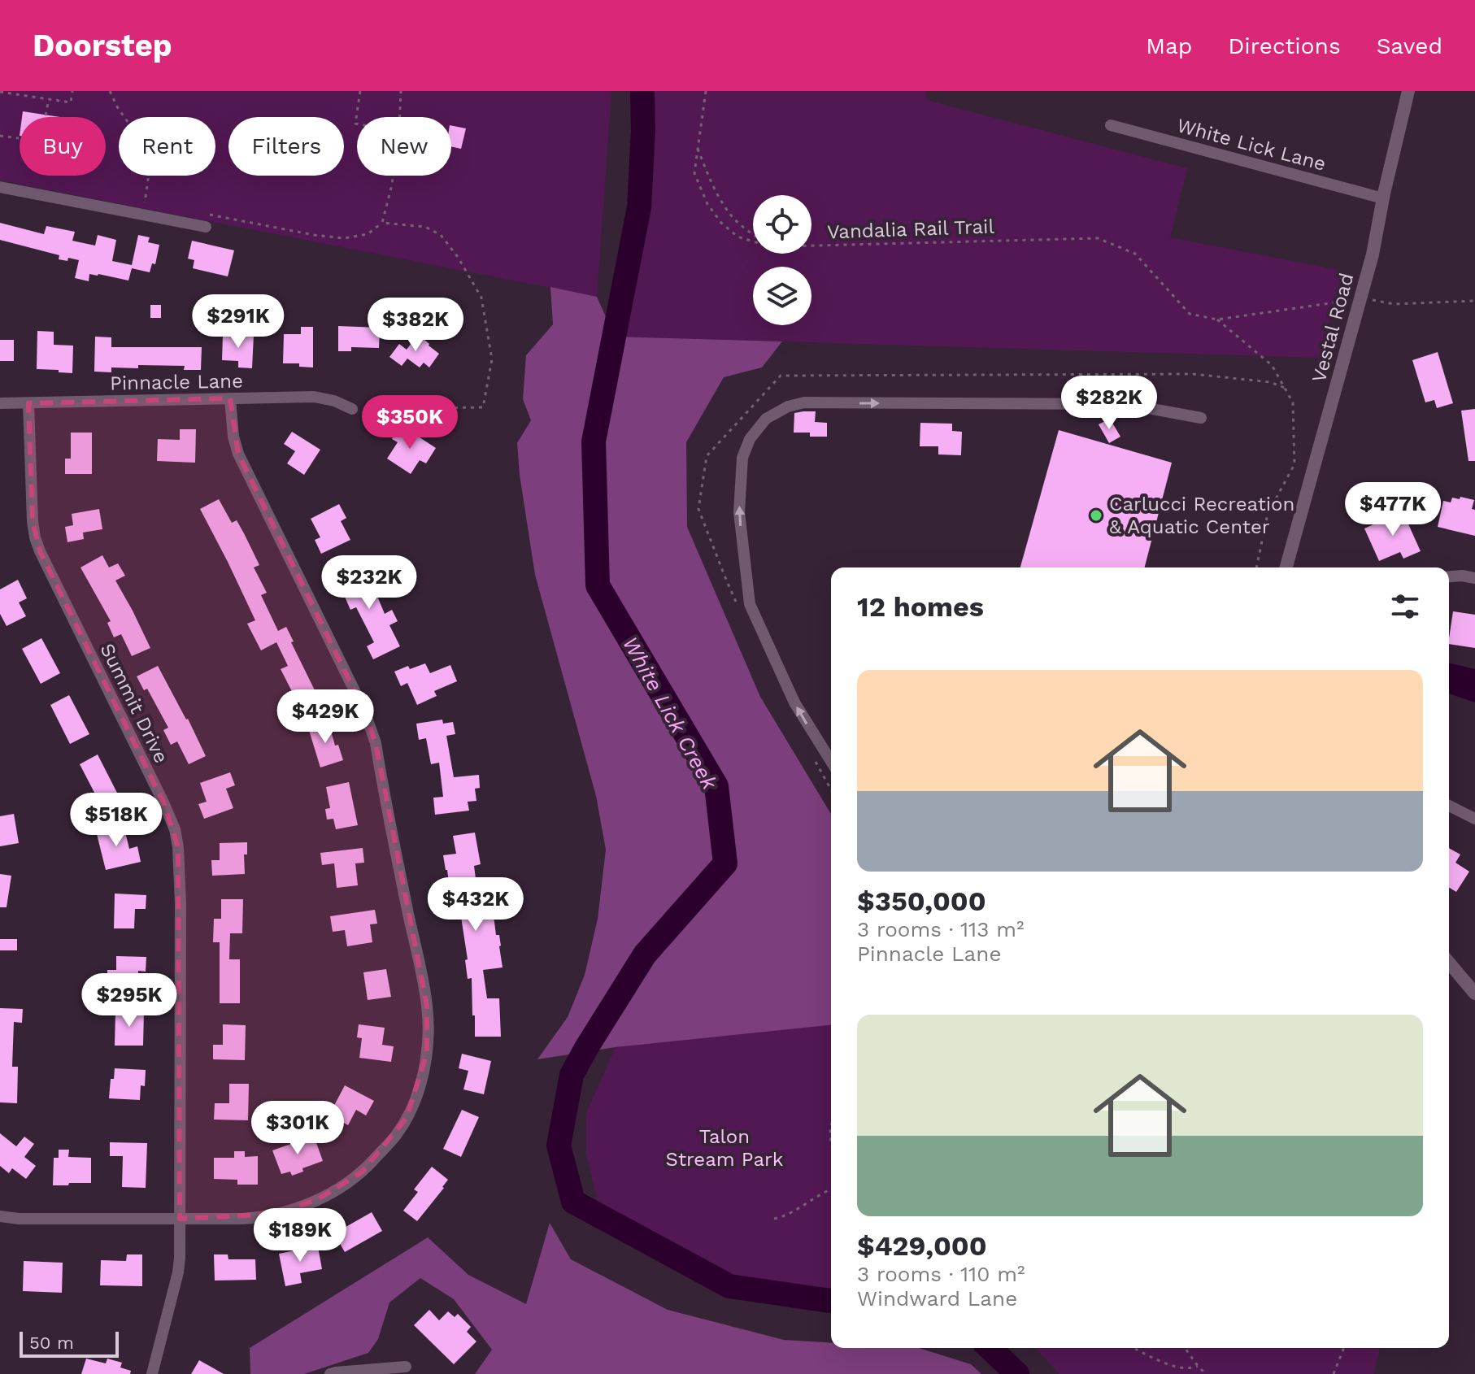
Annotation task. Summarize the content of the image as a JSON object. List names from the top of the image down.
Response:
{
  "streets": {
    "street": [
      "White Lick Lane",
      "Vestal Road",
      "Pinnacle Lane",
      "Summit Drive"
    ],
    "path": ["Vandalia Rail Trail"]
  },
  "crossings": [
    ["White Lick Lane", "Vestal Road"],
    ["Pinnacle Lane", "Summit Drive"]
  ],
  "water": ["White Lick Creek"],
  "parks": ["Talon Stream Park"],
  "places": ["Carlucci Recreation & Aquatic Center"],
  "scale_bar": "50 m",
  "page": {
    "header": "Doorstep",
    "nav": ["Map", "Directions", "Saved"],
    "chip": [
      "Buy",
      "Rent",
      "Filters",
      "New"
    ],
    "price": [
      "$291K",
      "$382K",
      "$282K",
      "$350K",
      "$477K",
      "$232K",
      "$429K",
      "$518K",
      "$432K",
      "$295K",
      "$301K",
      "$189K"
    ],
    "heading": "12 homes",
    "list": [
      {
        "name": "$350,000",
        "note": "3 rooms · 113 m² · Pinnacle Lane"
      },
      {
        "name": "$429,000",
        "note": "3 rooms · 110 m² · Windward Lane"
      }
    ],
    "scale": "50 m"
  }
}
